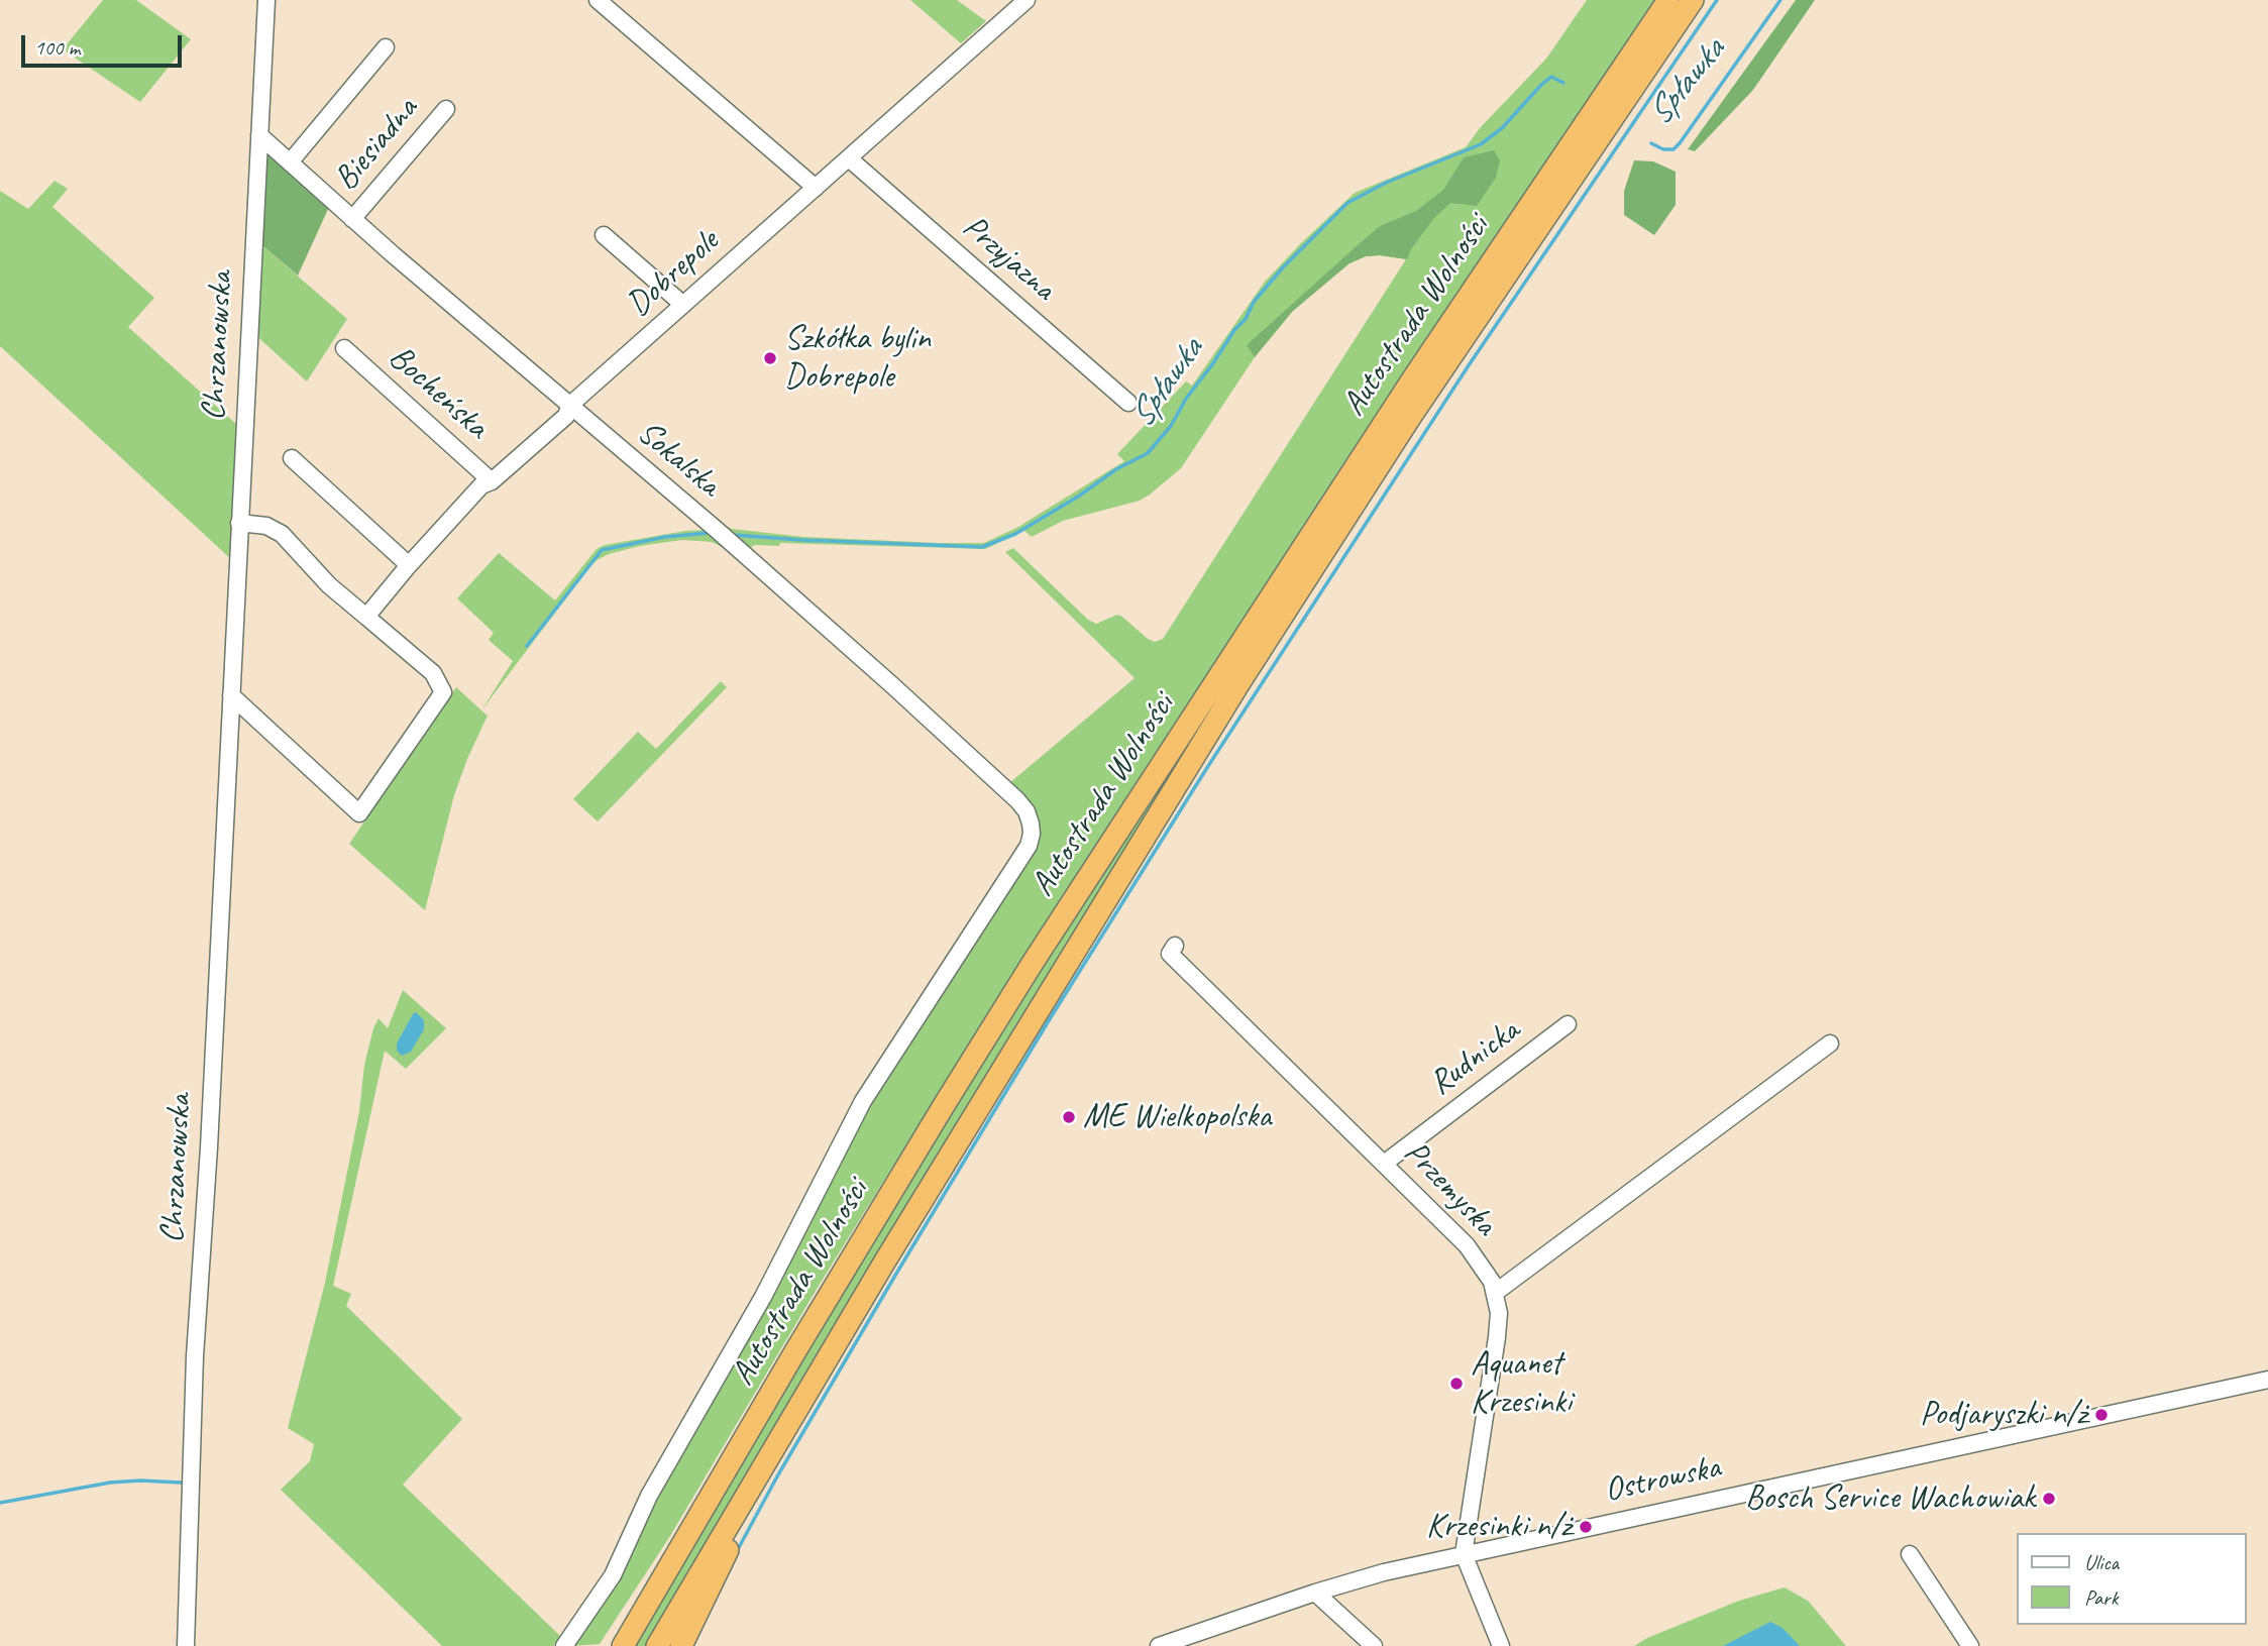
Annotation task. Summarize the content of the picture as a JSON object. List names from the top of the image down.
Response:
{
  "streets": {
    "highway": ["Autostrada Wolności"],
    "street": [
      "Biesiadna",
      "Przyjazna",
      "Dobrepole",
      "Chrzanowska",
      "Bocheńska",
      "Sokalska",
      "Rudnicka",
      "Przemyska",
      "Ostrowska"
    ]
  },
  "crossings": [
    ["Biesiadna", "Sokalska"],
    ["Przyjazna", "Dobrepole"],
    ["Dobrepole", "Bocheńska"],
    ["Dobrepole", "Sokalska"],
    ["Chrzanowska", "Sokalska"],
    ["Bocheńska", "Sokalska"],
    ["Rudnicka", "Przemyska"],
    ["Przemyska", "Ostrowska"]
  ],
  "water": ["Spławka"],
  "places": [
    "Szkółka bylin Dobrepole",
    "ME Wielkopolska",
    "Aquanet Krzesinki",
    "Podjaryszki n/ż",
    "Bosch Service Wachowiak",
    "Krzesinki n/ż"
  ],
  "legend": ["Ulica", "Park"],
  "scale_bar": "100 m"
}
